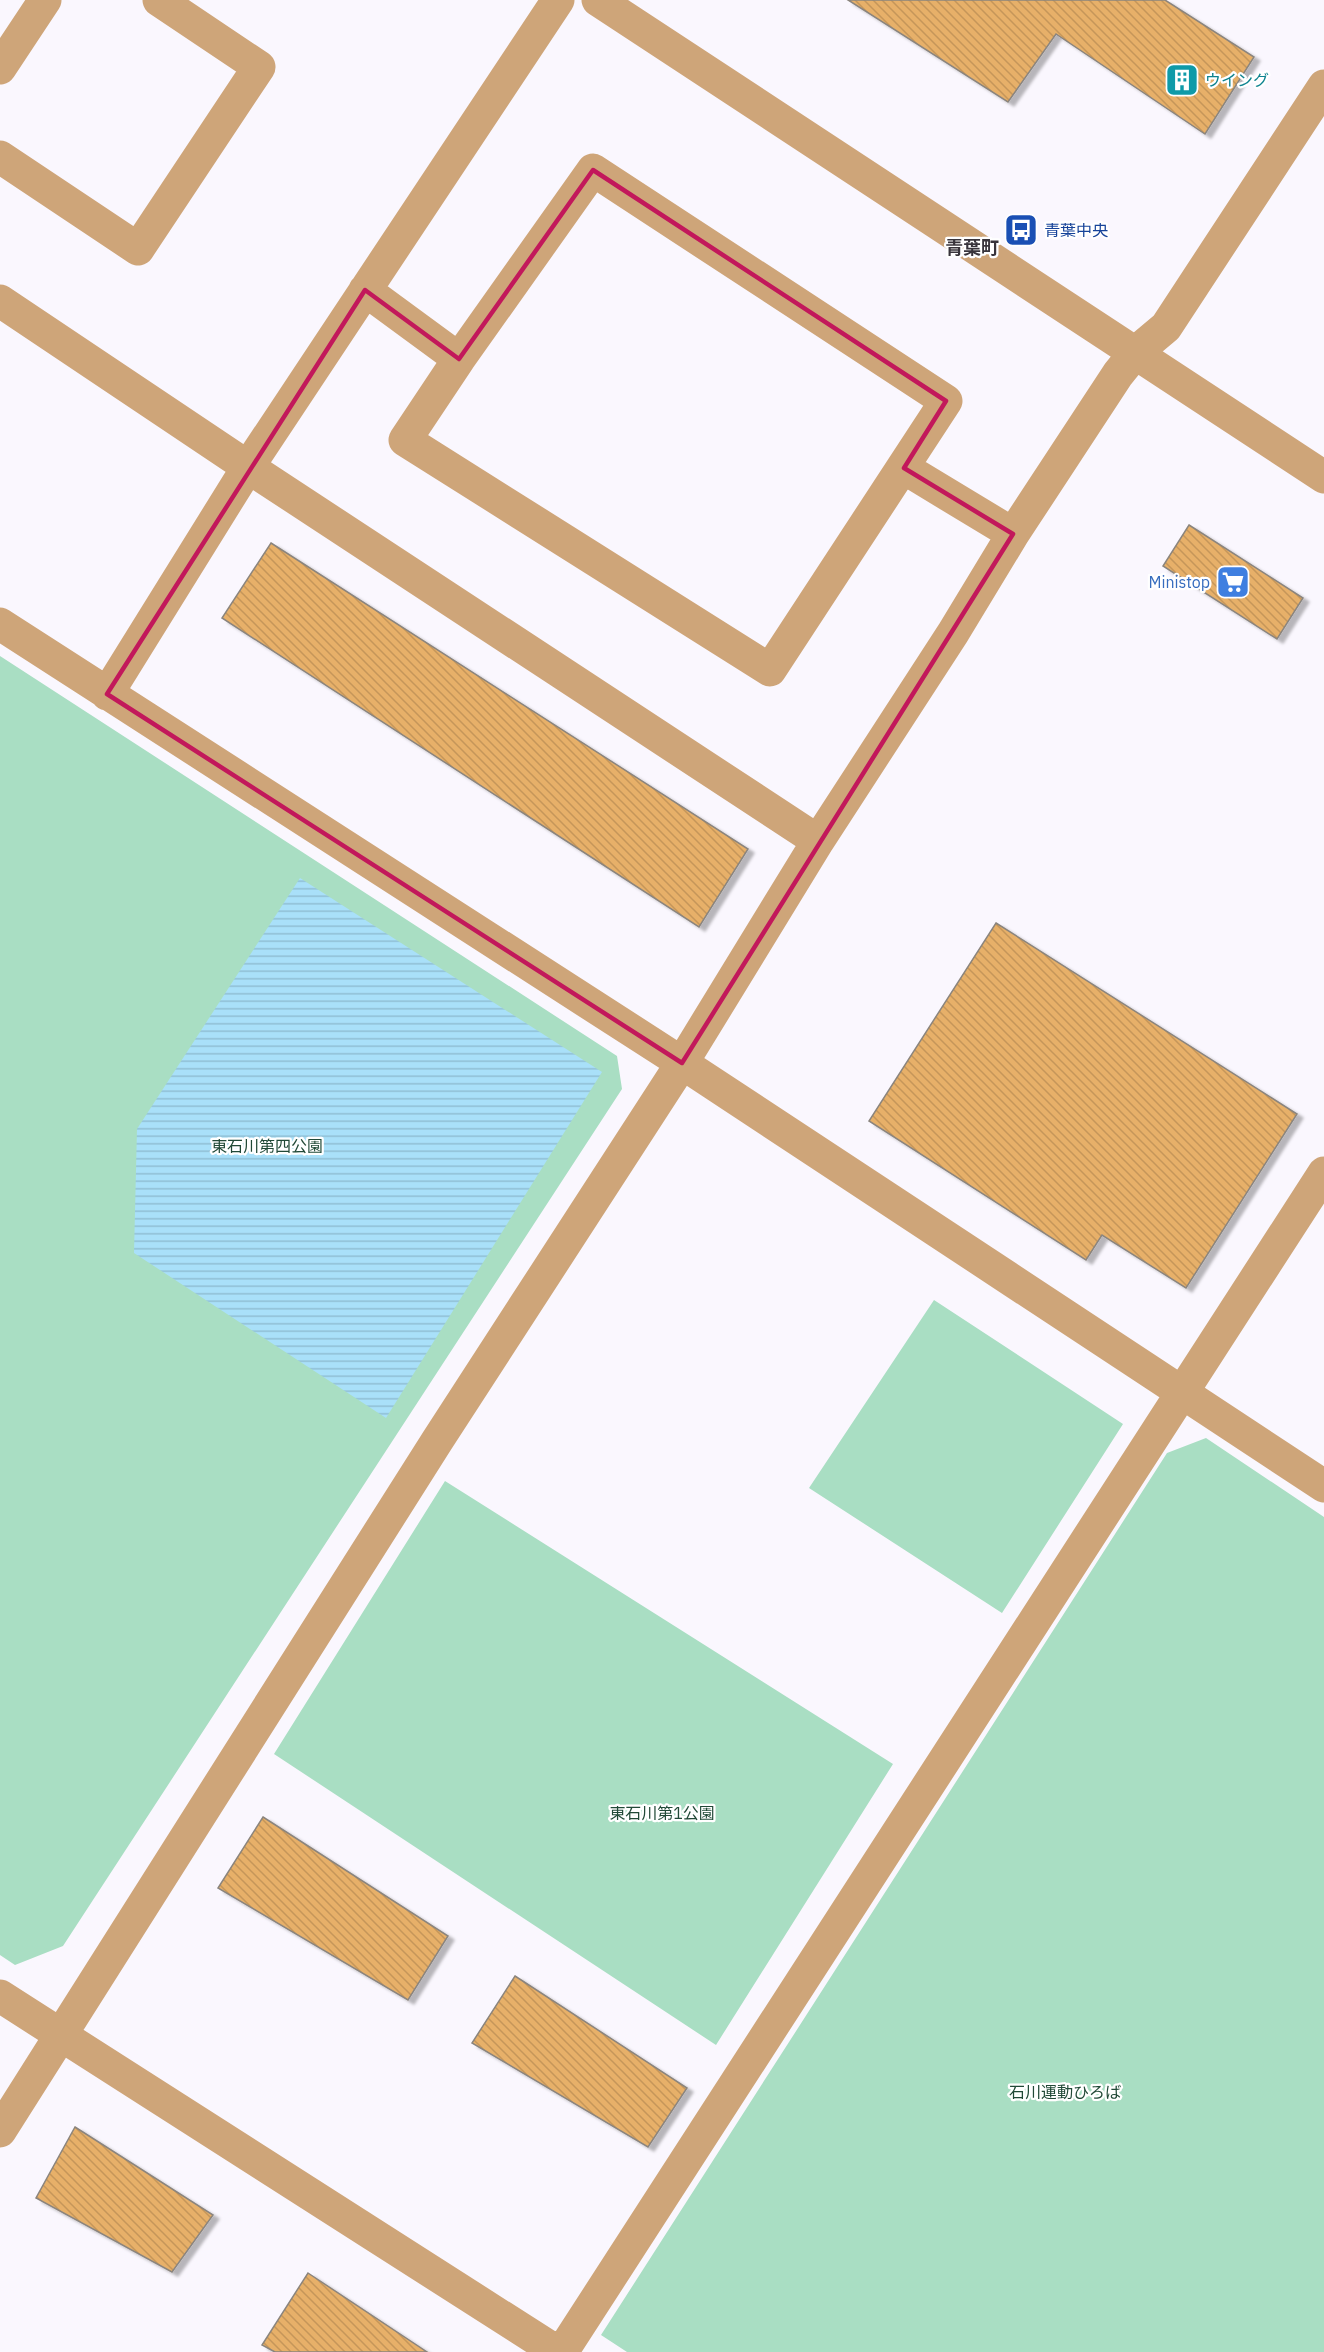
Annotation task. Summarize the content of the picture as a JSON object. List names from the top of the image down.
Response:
{
  "districts": ["青葉町"],
  "parks": ["東石川第四公園", "東石川第1公園", "石川運動ひろば"],
  "places": {
    "building": ["ウイング"],
    "bus stop": ["青葉中央"],
    "supermarket": ["Ministop"]
  }
}
